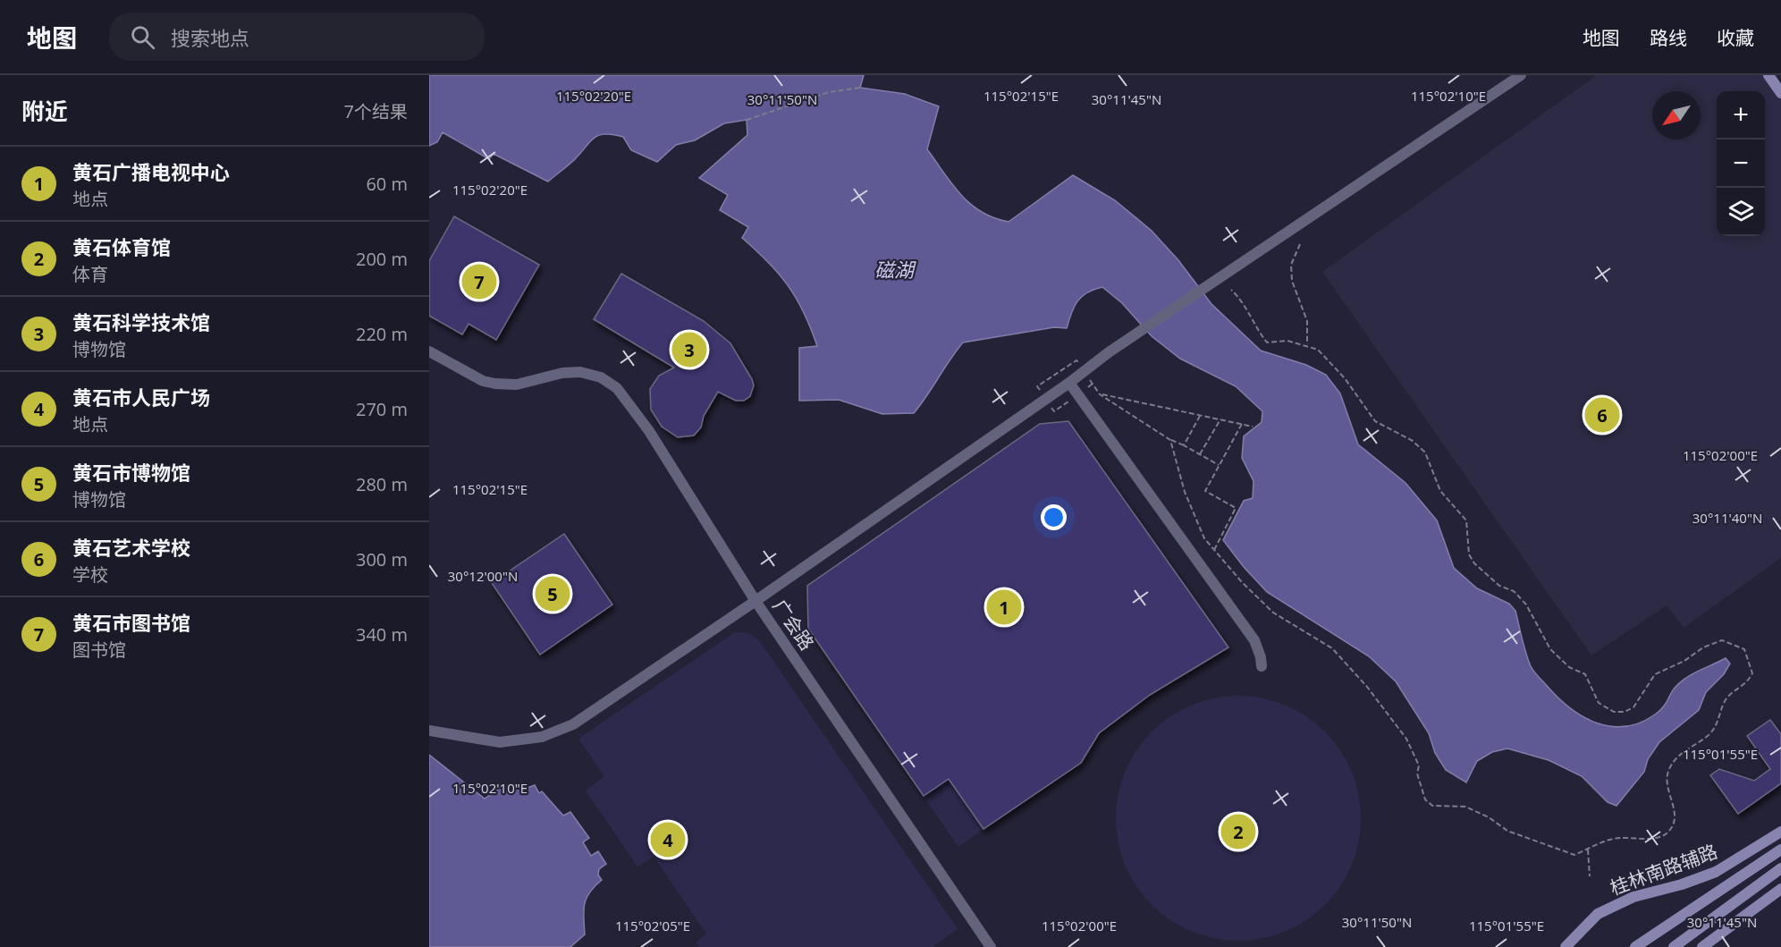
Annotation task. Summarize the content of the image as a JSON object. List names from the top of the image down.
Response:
{
  "streets": {
    "main road": ["桂林南路辅路"],
    "street": ["广会路"]
  },
  "water": ["磁湖"],
  "north": "bottom left",
  "page": {
    "header": "地图",
    "search": "搜索地点",
    "nav": ["地图", "路线", "收藏"],
    "heading": ["附近", "7个结果"],
    "map_buttons": ["+", "−"],
    "list": [
      {
        "mark": "1",
        "name": "黄石广播电视中心",
        "note": "地点",
        "value": "60 m"
      },
      {
        "mark": "2",
        "name": "黄石体育馆",
        "note": "体育",
        "value": "200 m"
      },
      {
        "mark": "3",
        "name": "黄石科学技术馆",
        "note": "博物馆",
        "value": "220 m"
      },
      {
        "mark": "4",
        "name": "黄石市人民广场",
        "note": "地点",
        "value": "270 m"
      },
      {
        "mark": "5",
        "name": "黄石市博物馆",
        "note": "博物馆",
        "value": "280 m"
      },
      {
        "mark": "6",
        "name": "黄石艺术学校",
        "note": "学校",
        "value": "300 m"
      },
      {
        "mark": "7",
        "name": "黄石市图书馆",
        "note": "图书馆",
        "value": "340 m"
      }
    ],
    "pins": [
      "7",
      "3",
      "6",
      "5",
      "1",
      "2",
      "4"
    ]
  },
  "coordinates": [
    "115°02'15\"E",
    "115°02'10\"E",
    "115°02'20\"E",
    "30°11'50\"N",
    "30°11'45\"N",
    "115°02'00\"E",
    "30°11'40\"N",
    "30°12'00\"N",
    "115°01'55\"E",
    "115°02'05\"E"
  ]
}
